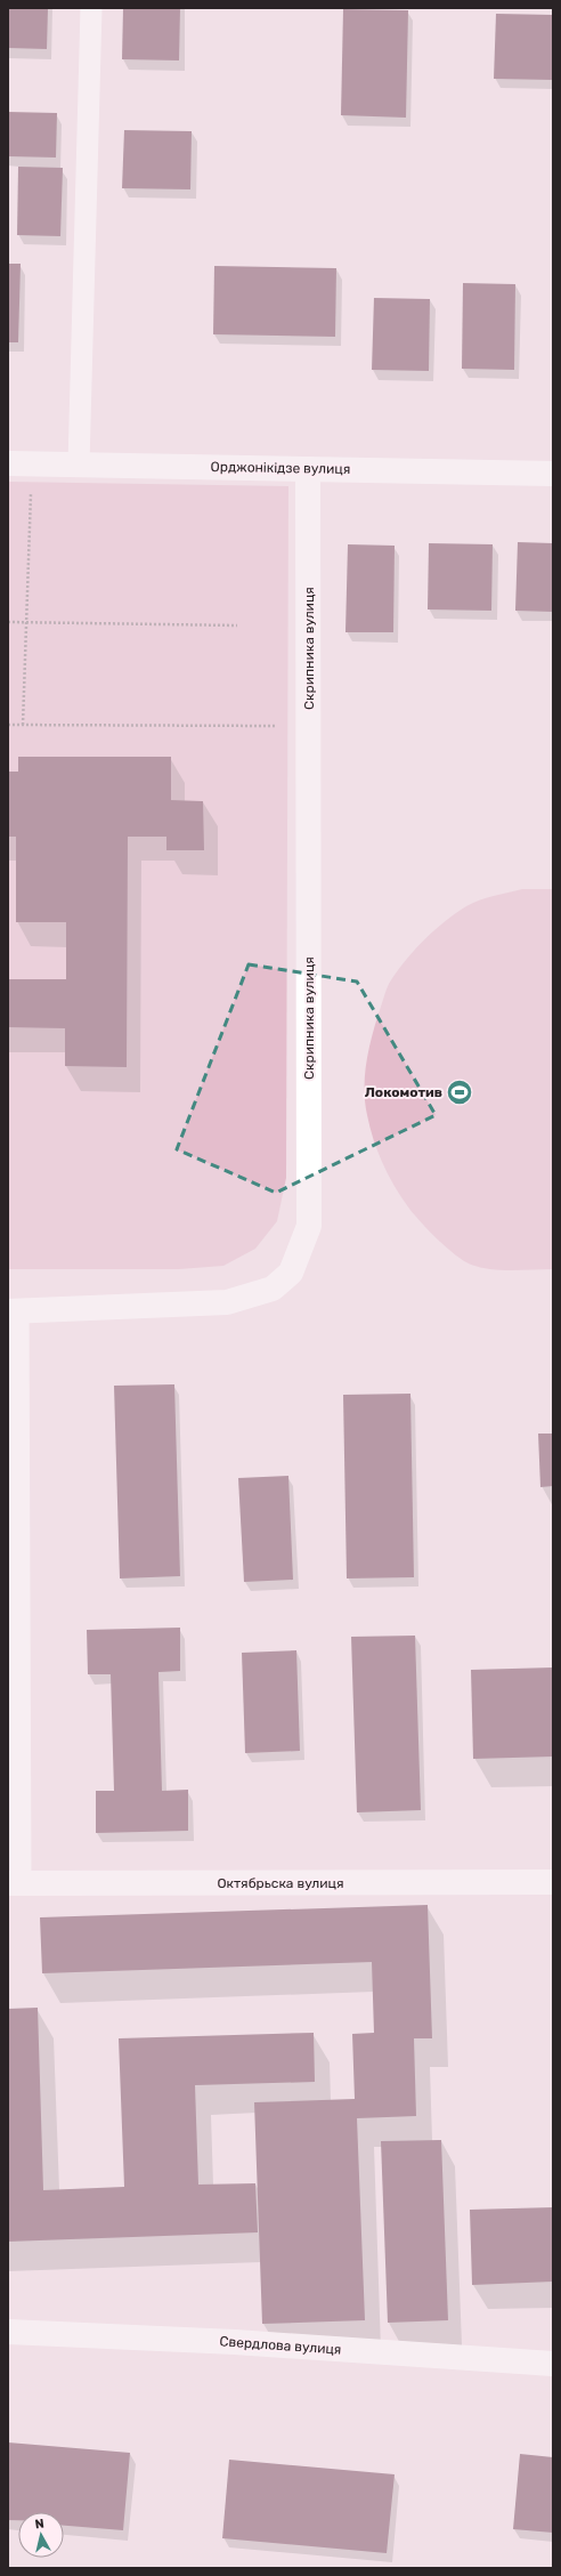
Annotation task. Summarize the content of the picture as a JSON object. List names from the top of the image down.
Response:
{
  "streets": {
    "street": [
      "Орджонікідзе вулиця",
      "Скрипника вулиця",
      "Октябрьска вулиця",
      "Свердлова вулиця"
    ]
  },
  "crossings": [
    ["Орджонікідзе вулиця", "Скрипника вулиця"]
  ],
  "places": {
    "sports": ["Локомотив"]
  },
  "north": "top"
}
